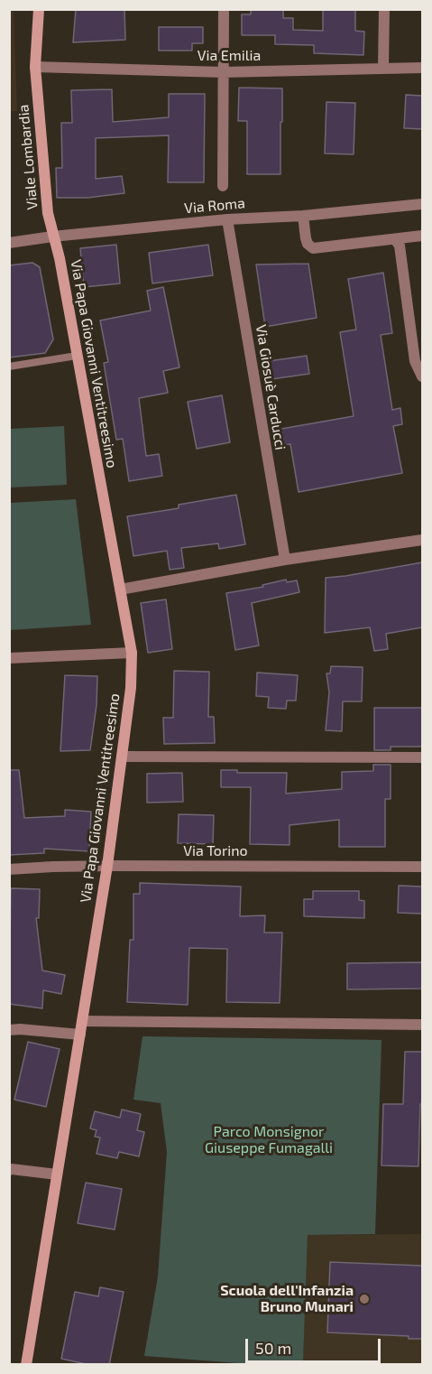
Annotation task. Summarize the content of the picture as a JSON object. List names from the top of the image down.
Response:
{
  "streets": {
    "street": [
      "Via Emilia",
      "Viale Lombardia",
      "Via Roma",
      "Via Papa Giovanni Ventitreesimo",
      "Via Giosuè Carducci",
      "Via Torino"
    ]
  },
  "crossings": [
    ["Via Emilia", "Viale Lombardia"],
    ["Viale Lombardia", "Via Roma"],
    ["Viale Lombardia", "Via Papa Giovanni Ventitreesimo"],
    ["Via Roma", "Via Papa Giovanni Ventitreesimo"],
    ["Via Roma", "Via Giosuè Carducci"],
    ["Via Papa Giovanni Ventitreesimo", "Via Torino"]
  ],
  "parks": ["Parco Monsignor Giuseppe Fumagalli"],
  "places": ["Scuola dell'Infanzia Bruno Munari"],
  "scale_bar": "50 m"
}
